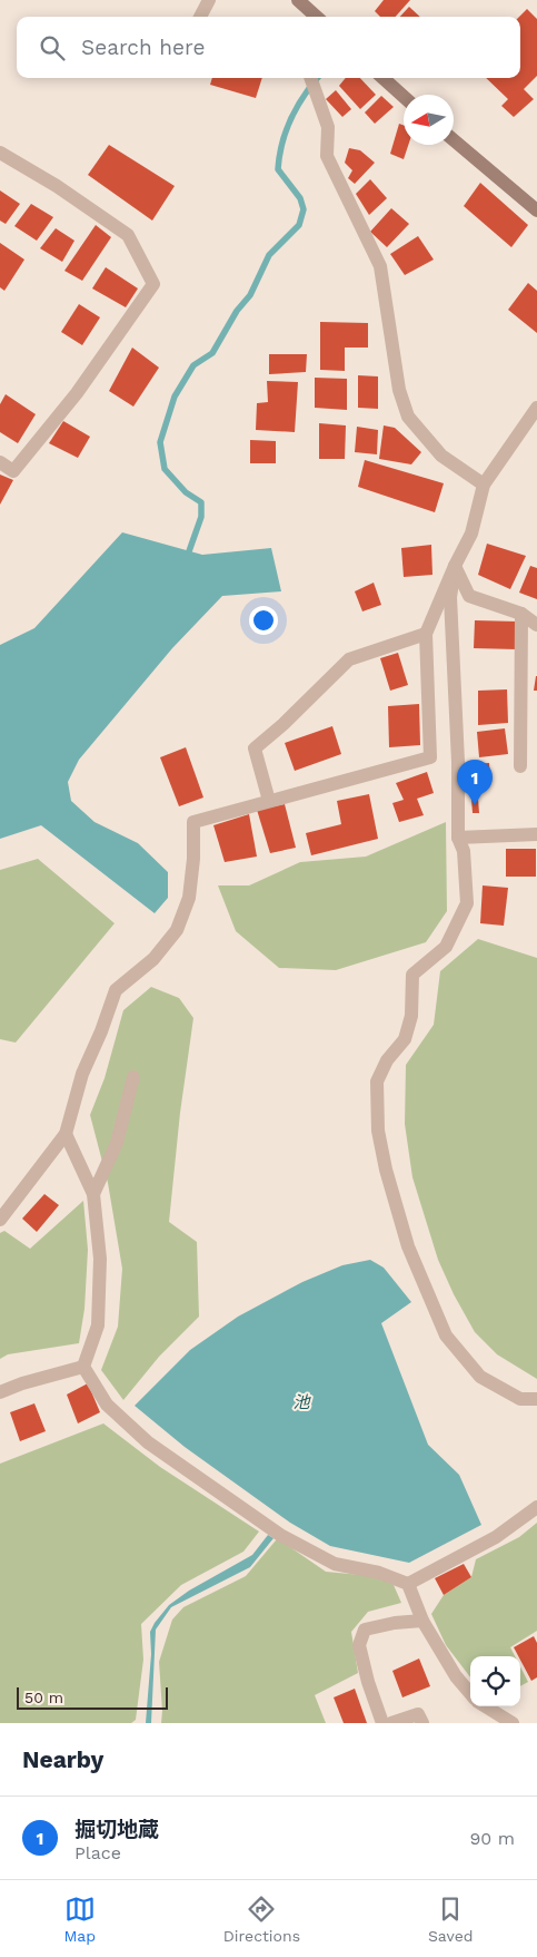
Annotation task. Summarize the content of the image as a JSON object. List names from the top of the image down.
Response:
{
  "water": ["池"],
  "scale_bar": "50 m",
  "north": "left",
  "page": {
    "search": "Search here",
    "pins": "1",
    "scale": "50 m",
    "heading": "Nearby",
    "list": [
      {
        "mark": "1",
        "name": "掘切地蔵",
        "note": "Place",
        "value": "90 m"
      }
    ],
    "nav": ["Map", "Directions", "Saved"]
  }
}
